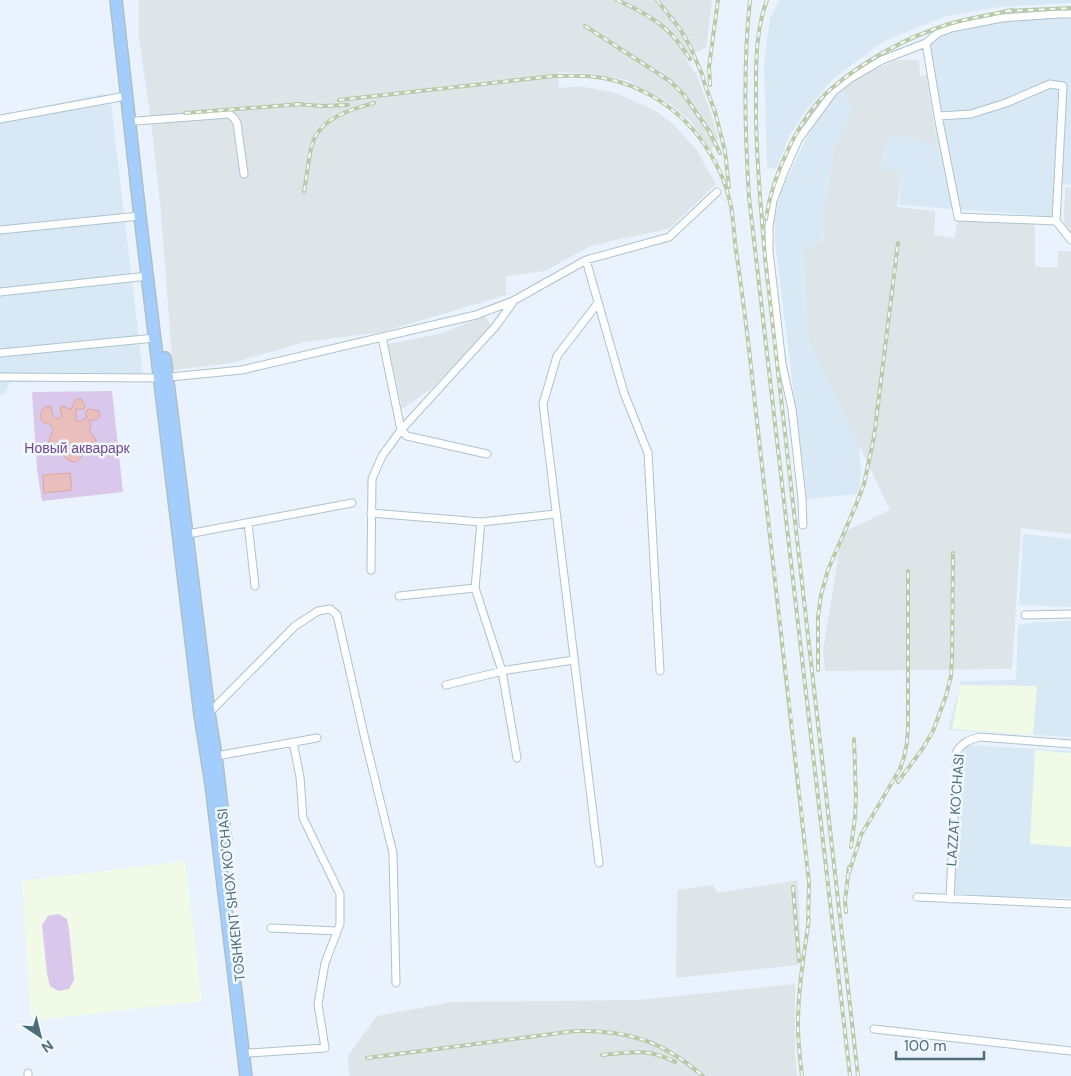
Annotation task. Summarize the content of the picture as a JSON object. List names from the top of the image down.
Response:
{
  "streets": {
    "main road": ["TOSHKENT SHOX KO'CHASI"],
    "street": ["LAZZAT KO'CHASI"]
  },
  "parks": ["Новый акварарк"],
  "scale_bar": "100 m",
  "north": "bottom right"
}
